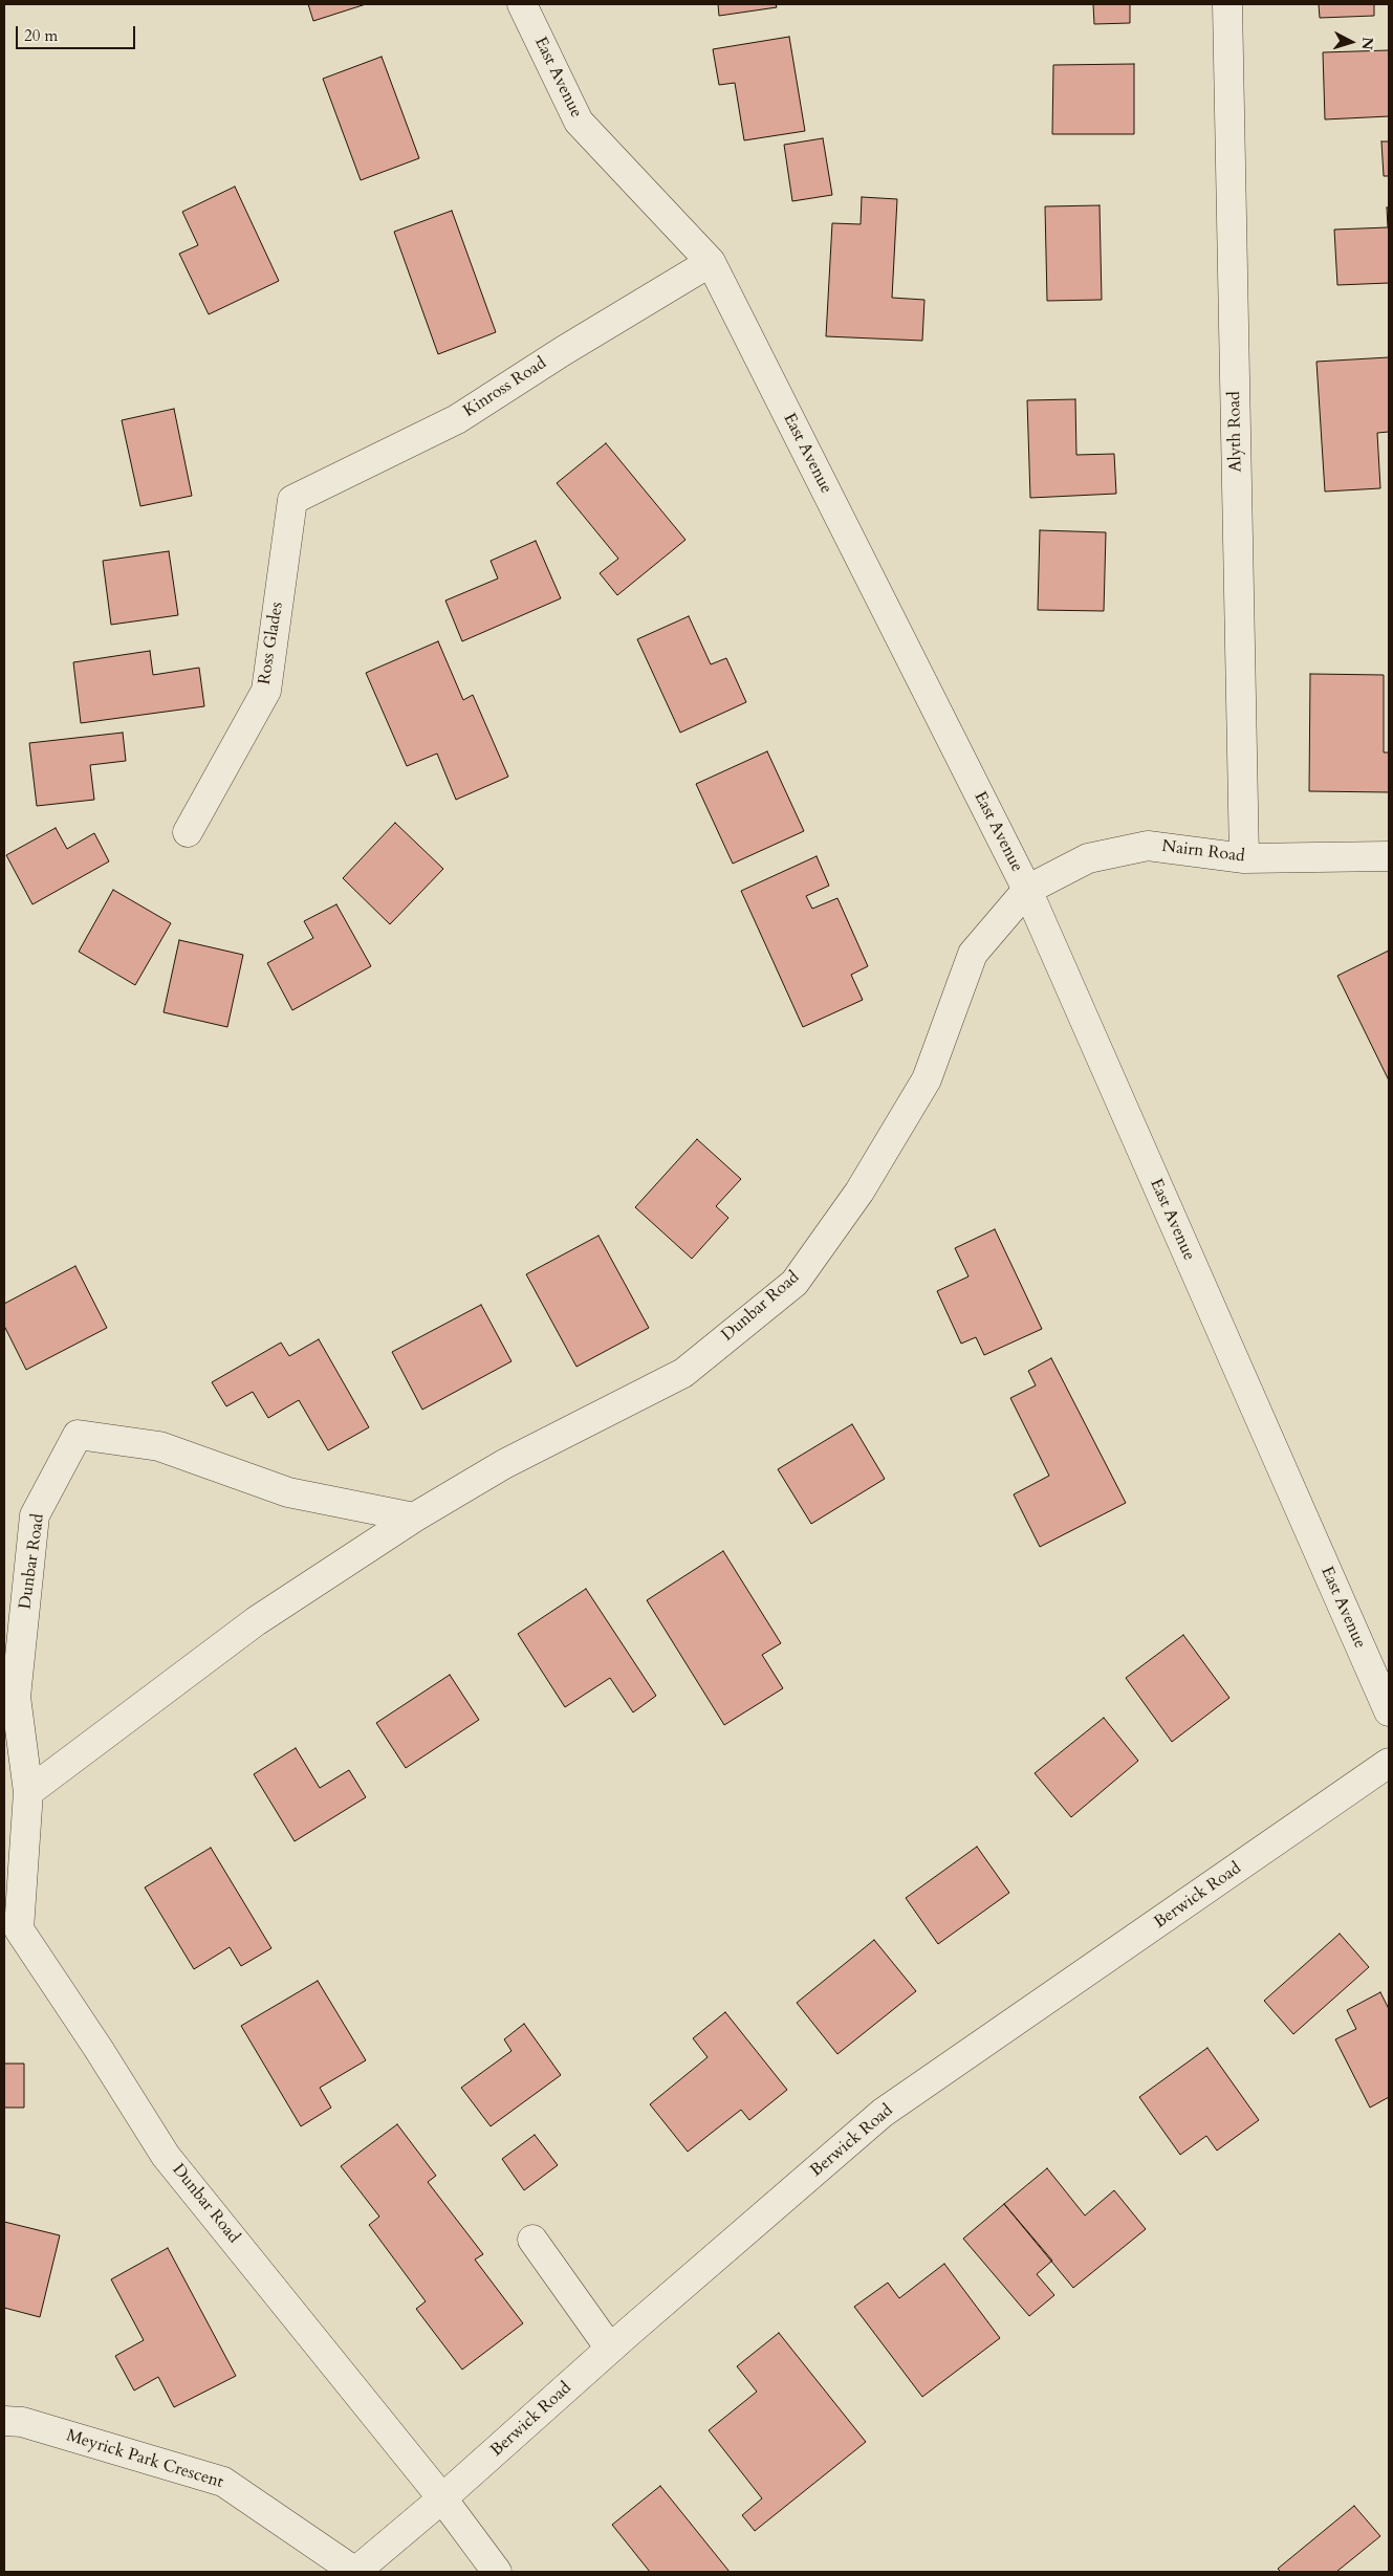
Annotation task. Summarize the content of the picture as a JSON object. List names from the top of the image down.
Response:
{
  "streets": {
    "street": [
      "East Avenue",
      "Kinross Road",
      "Alyth Road",
      "Ross Glades",
      "Nairn Road",
      "Dunbar Road",
      "Berwick Road",
      "Meyrick Park Crescent"
    ]
  },
  "crossings": [
    ["East Avenue", "Kinross Road"],
    ["East Avenue", "Nairn Road"],
    ["East Avenue", "Dunbar Road"],
    ["Kinross Road", "Ross Glades"],
    ["Alyth Road", "Nairn Road"],
    ["Nairn Road", "Dunbar Road"],
    ["Dunbar Road", "Berwick Road"],
    ["Berwick Road", "Meyrick Park Crescent"]
  ],
  "scale_bar": "20 m",
  "north": "right"
}
